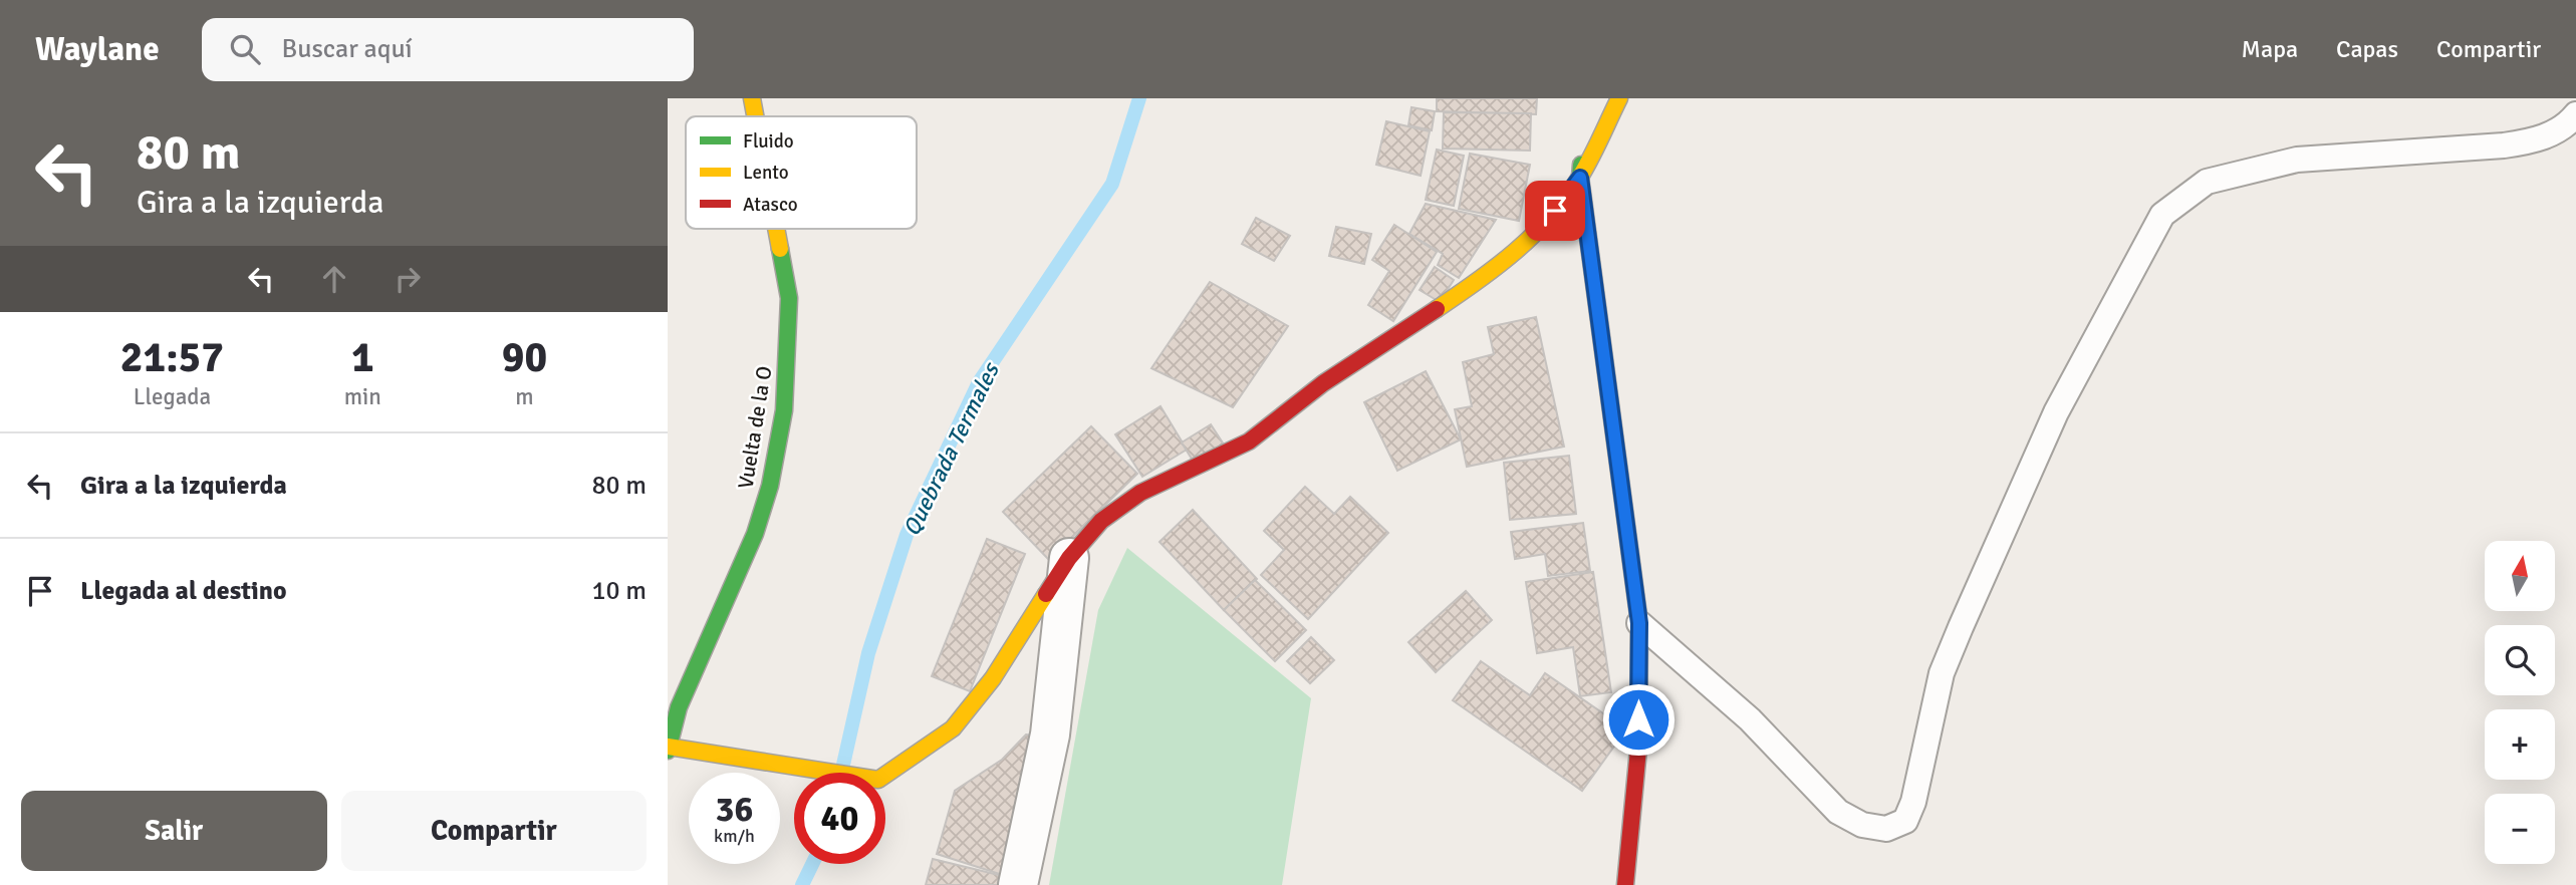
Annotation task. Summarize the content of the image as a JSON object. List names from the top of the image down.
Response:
{
  "streets": {
    "street": ["Vuelta de la O"]
  },
  "water": ["Quebrada Termales"],
  "legend": ["Fluido", "Lento", "Atasco"],
  "north": "top",
  "page": {
    "header": "Waylane",
    "search": "Buscar aquí",
    "nav": ["Mapa", "Capas", "Compartir"],
    "turn": ["80 m", "Gira a la izquierda"],
    "eta": [
      "21:57",
      "Llegada",
      "1",
      "min",
      "90",
      "m"
    ],
    "list": [
      {
        "name": "Gira a la izquierda",
        "value": "80 m"
      },
      {
        "name": "Llegada al destino",
        "value": "10 m"
      }
    ],
    "map_buttons": ["+", "−"],
    "speed": "36 km/h",
    "limit": "40",
    "buttons": ["Salir", "Compartir"]
  }
}
